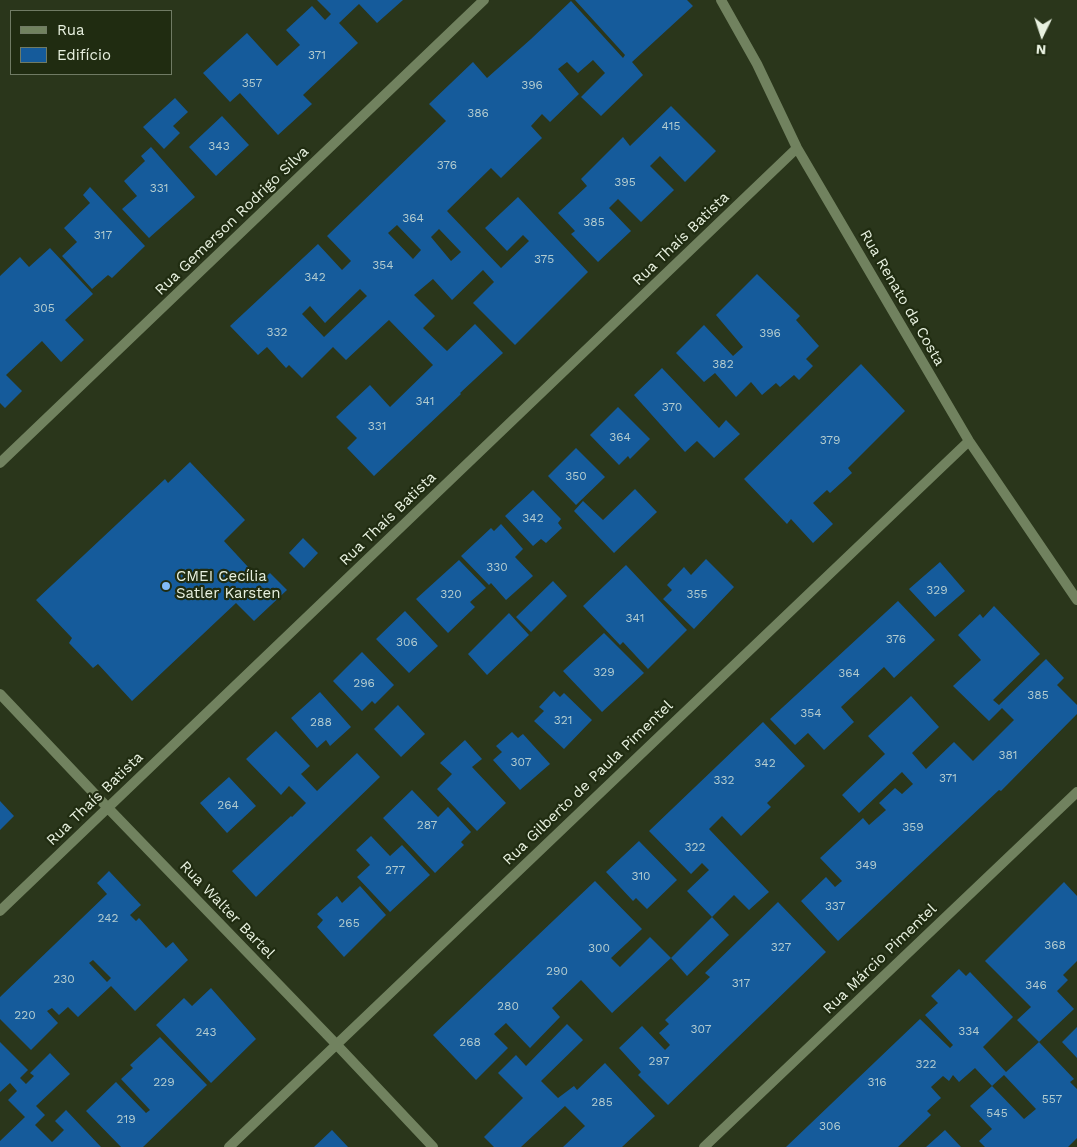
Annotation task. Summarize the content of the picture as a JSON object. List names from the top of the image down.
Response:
{
  "streets": {
    "street": [
      "Rua Gemerson Rodrigo Silva",
      "Rua Thaís Batista",
      "Rua Renato da Costa",
      "Rua Gilberto de Paula Pimentel",
      "Rua Walter Bartel",
      "Rua Márcio Pimentel"
    ]
  },
  "crossings": [
    ["Rua Thaís Batista", "Rua Renato da Costa"],
    ["Rua Thaís Batista", "Rua Walter Bartel"],
    ["Rua Renato da Costa", "Rua Gilberto de Paula Pimentel"],
    ["Rua Gilberto de Paula Pimentel", "Rua Walter Bartel"]
  ],
  "places": ["CMEI Cecília Satler Karsten"],
  "house_numbers": [
    "371",
    "357",
    "396",
    "386",
    "415",
    "343",
    "376",
    "395",
    "331",
    "364",
    "385",
    "317",
    "375",
    "354",
    "342",
    "305",
    "332",
    "396",
    "382",
    "341",
    "370",
    "331",
    "364",
    "379",
    "350",
    "342",
    "330",
    "329",
    "320",
    "355",
    "341",
    "376",
    "306",
    "329",
    "364",
    "296",
    "385",
    "354",
    "321",
    "288",
    "381",
    "307",
    "342",
    "371",
    "332",
    "264",
    "287",
    "359",
    "322",
    "349",
    "277",
    "310",
    "337",
    "242",
    "265",
    "368",
    "327",
    "300",
    "290",
    "230",
    "317",
    "346",
    "280",
    "220",
    "307",
    "334",
    "243",
    "268",
    "297",
    "322",
    "229",
    "316",
    "557",
    "285",
    "545",
    "219",
    "306"
  ],
  "legend": ["Rua", "Edifício"],
  "north": "bottom"
}
